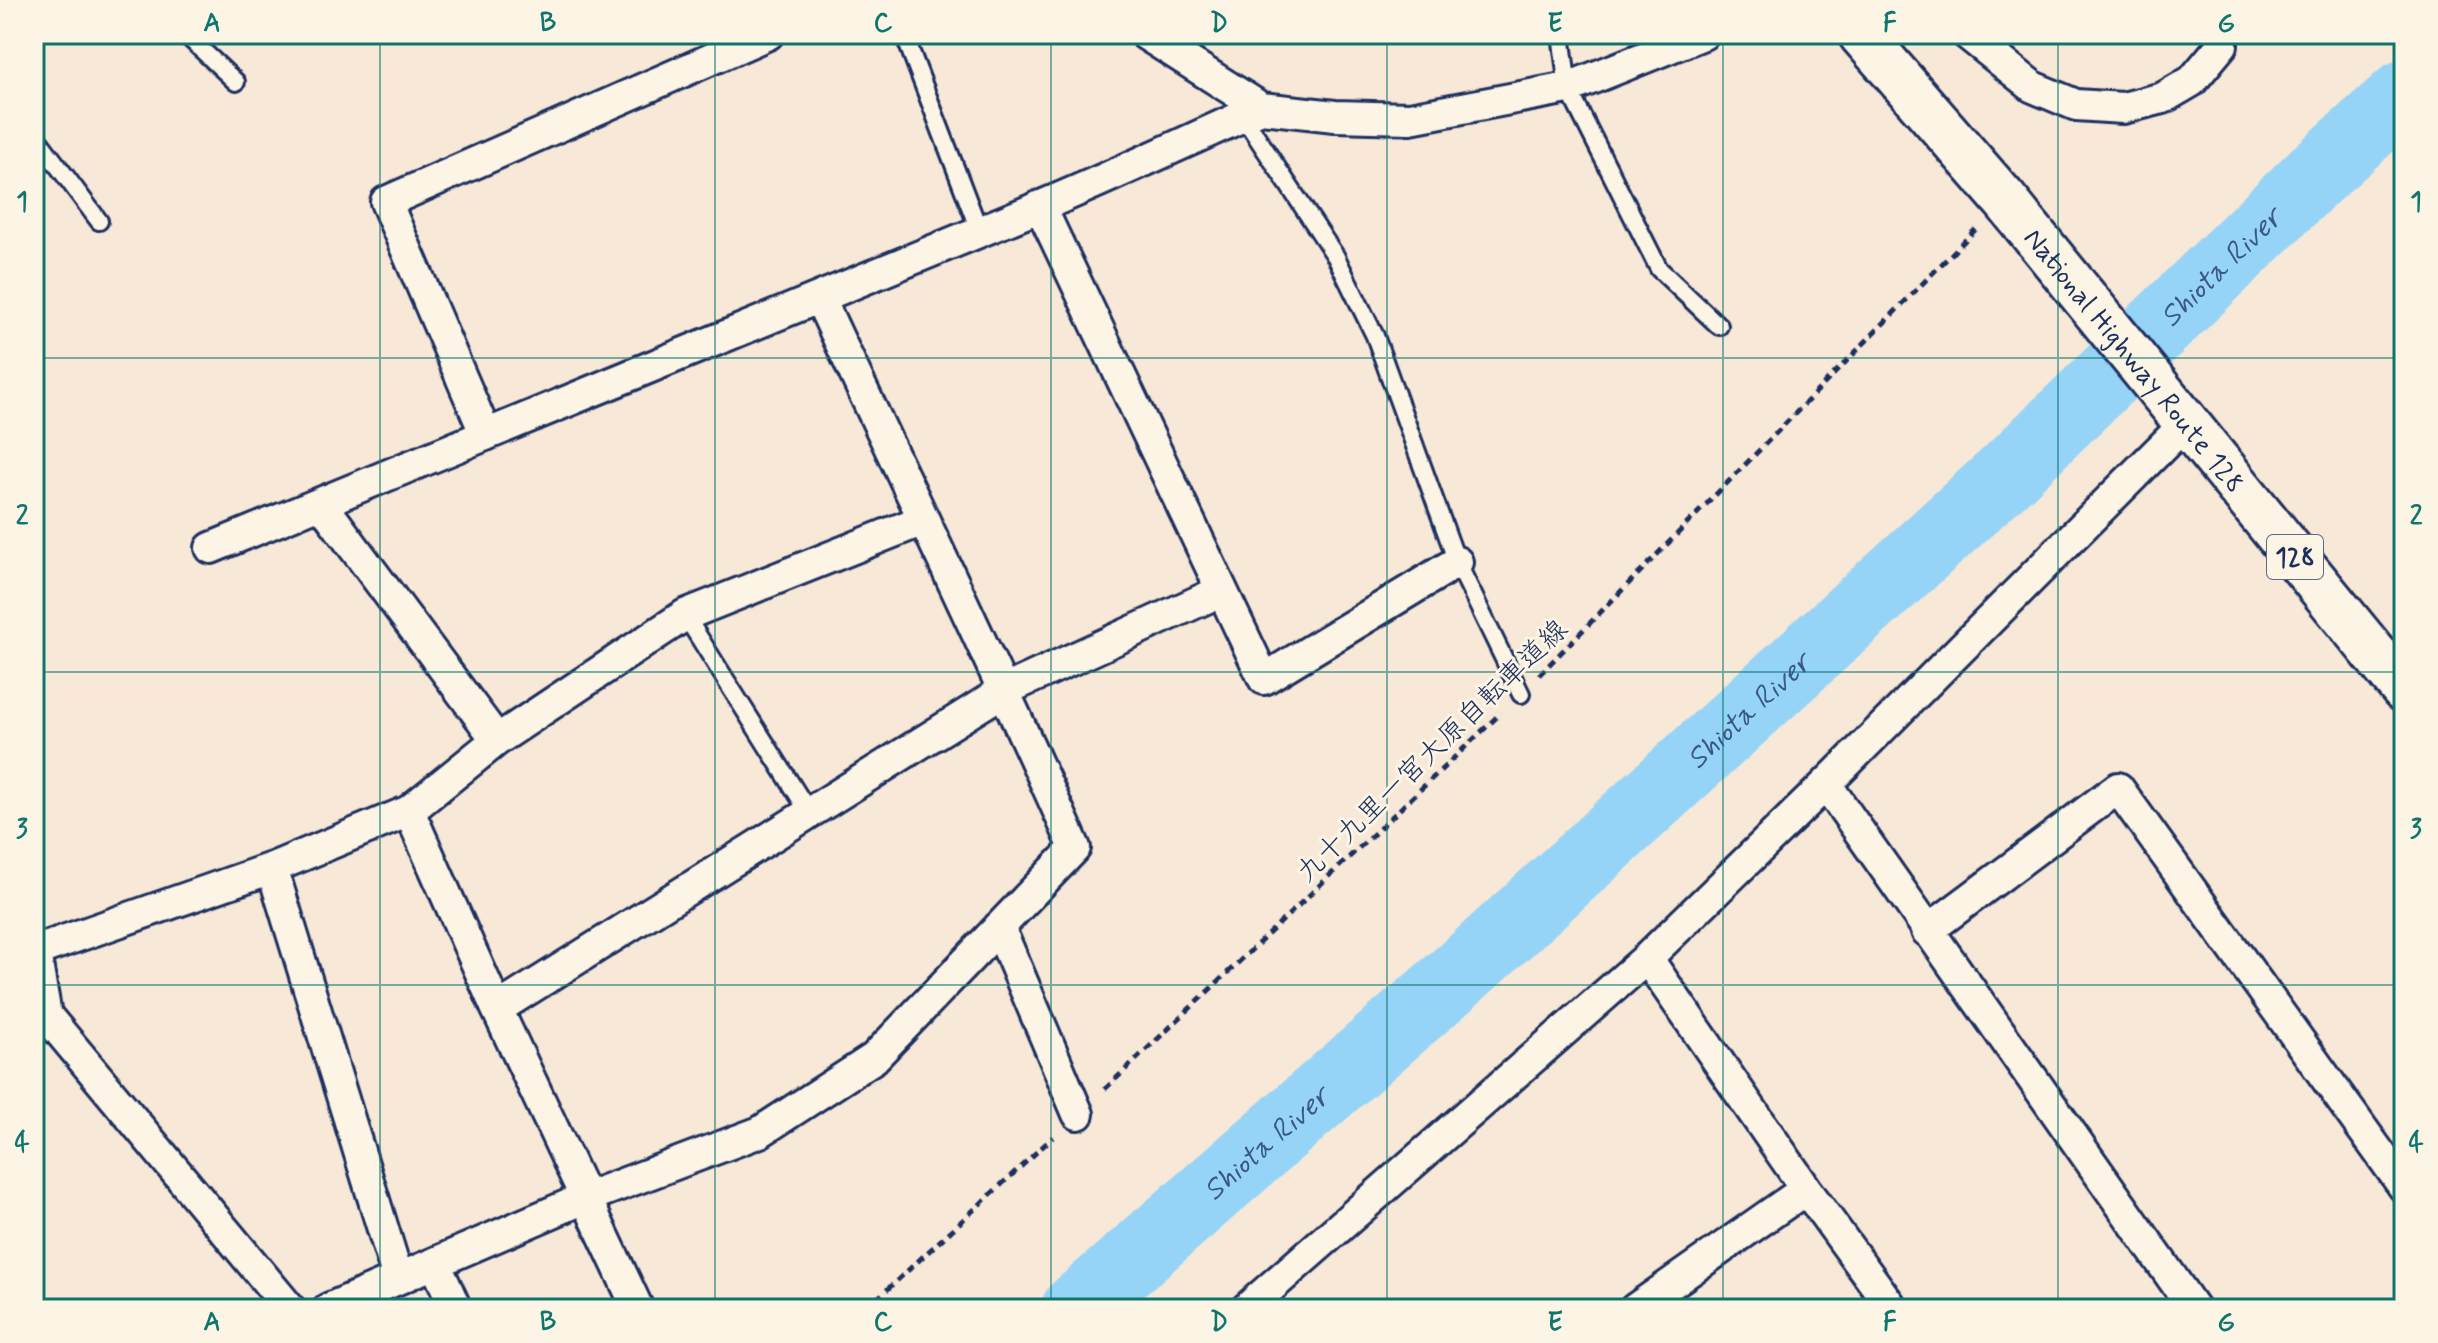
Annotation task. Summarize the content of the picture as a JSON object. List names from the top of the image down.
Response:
{
  "streets": {
    "highway": ["National Highway Route 128", "128"],
    "path": ["九十九里一宮大原自転車道線"]
  },
  "crossings": [
    ["National Highway Route 128", "九十九里一宮大原自転車道線"]
  ],
  "water": ["Shiota River"],
  "grid": {
    "columns": [
      "A",
      "B",
      "C",
      "D",
      "E",
      "F",
      "G"
    ],
    "rows": [
      "1",
      "2",
      "3",
      "4"
    ]
  }
}
